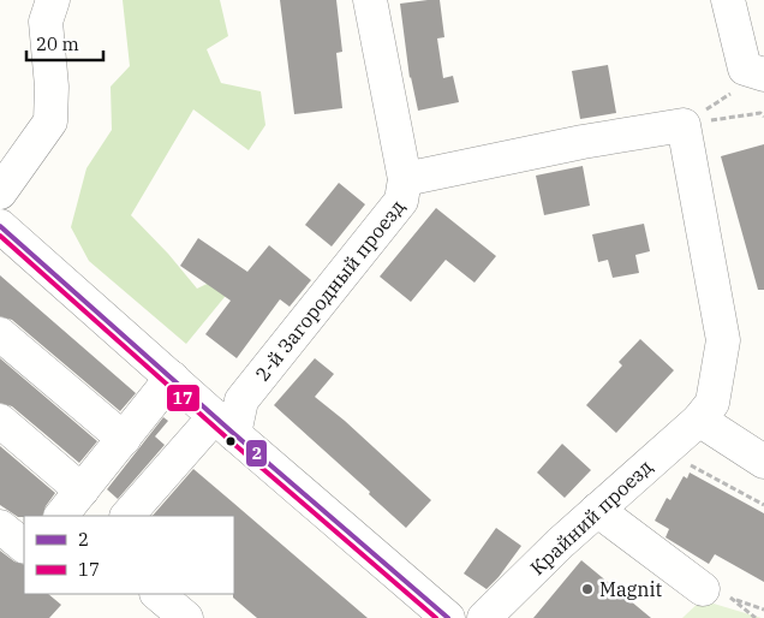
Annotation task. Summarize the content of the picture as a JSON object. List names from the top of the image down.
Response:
{
  "streets": {
    "street": ["2-й Загородный проезд", "Крайний проезд"]
  },
  "places": ["Magnit"],
  "lines": ["transit line 2", "transit line 17"],
  "legend": ["2", "17"],
  "scale_bar": "20 m"
}
